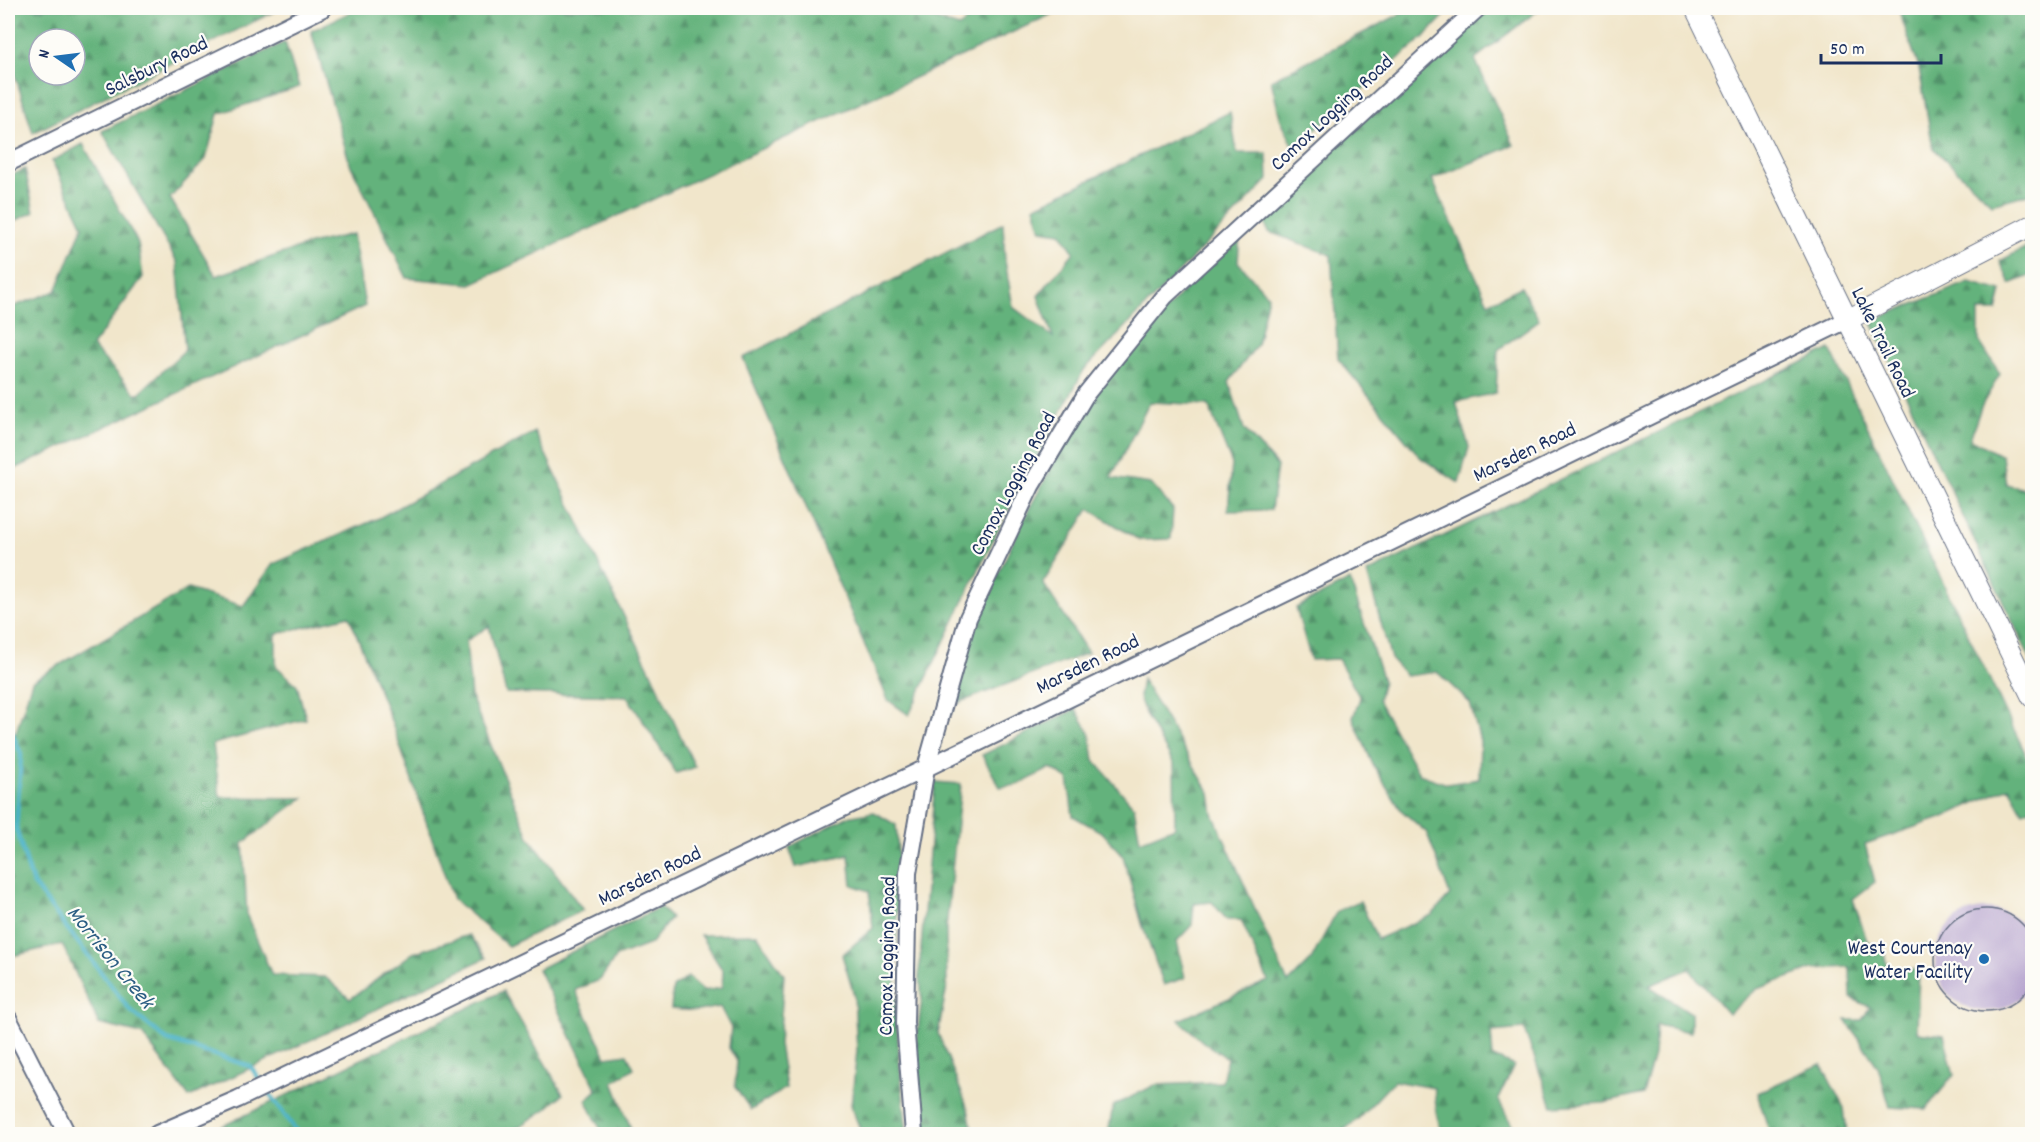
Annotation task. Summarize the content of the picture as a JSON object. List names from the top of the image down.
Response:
{
  "streets": {
    "street": [
      "Salsbury Road",
      "Comox Logging Road",
      "Lake Trail Road",
      "Marsden Road"
    ]
  },
  "crossings": [
    ["Comox Logging Road", "Marsden Road"],
    ["Lake Trail Road", "Marsden Road"]
  ],
  "water": ["Morrison Creek"],
  "places": ["West Courtenay Water Facility"],
  "scale_bar": "50 m",
  "north": "left"
}
